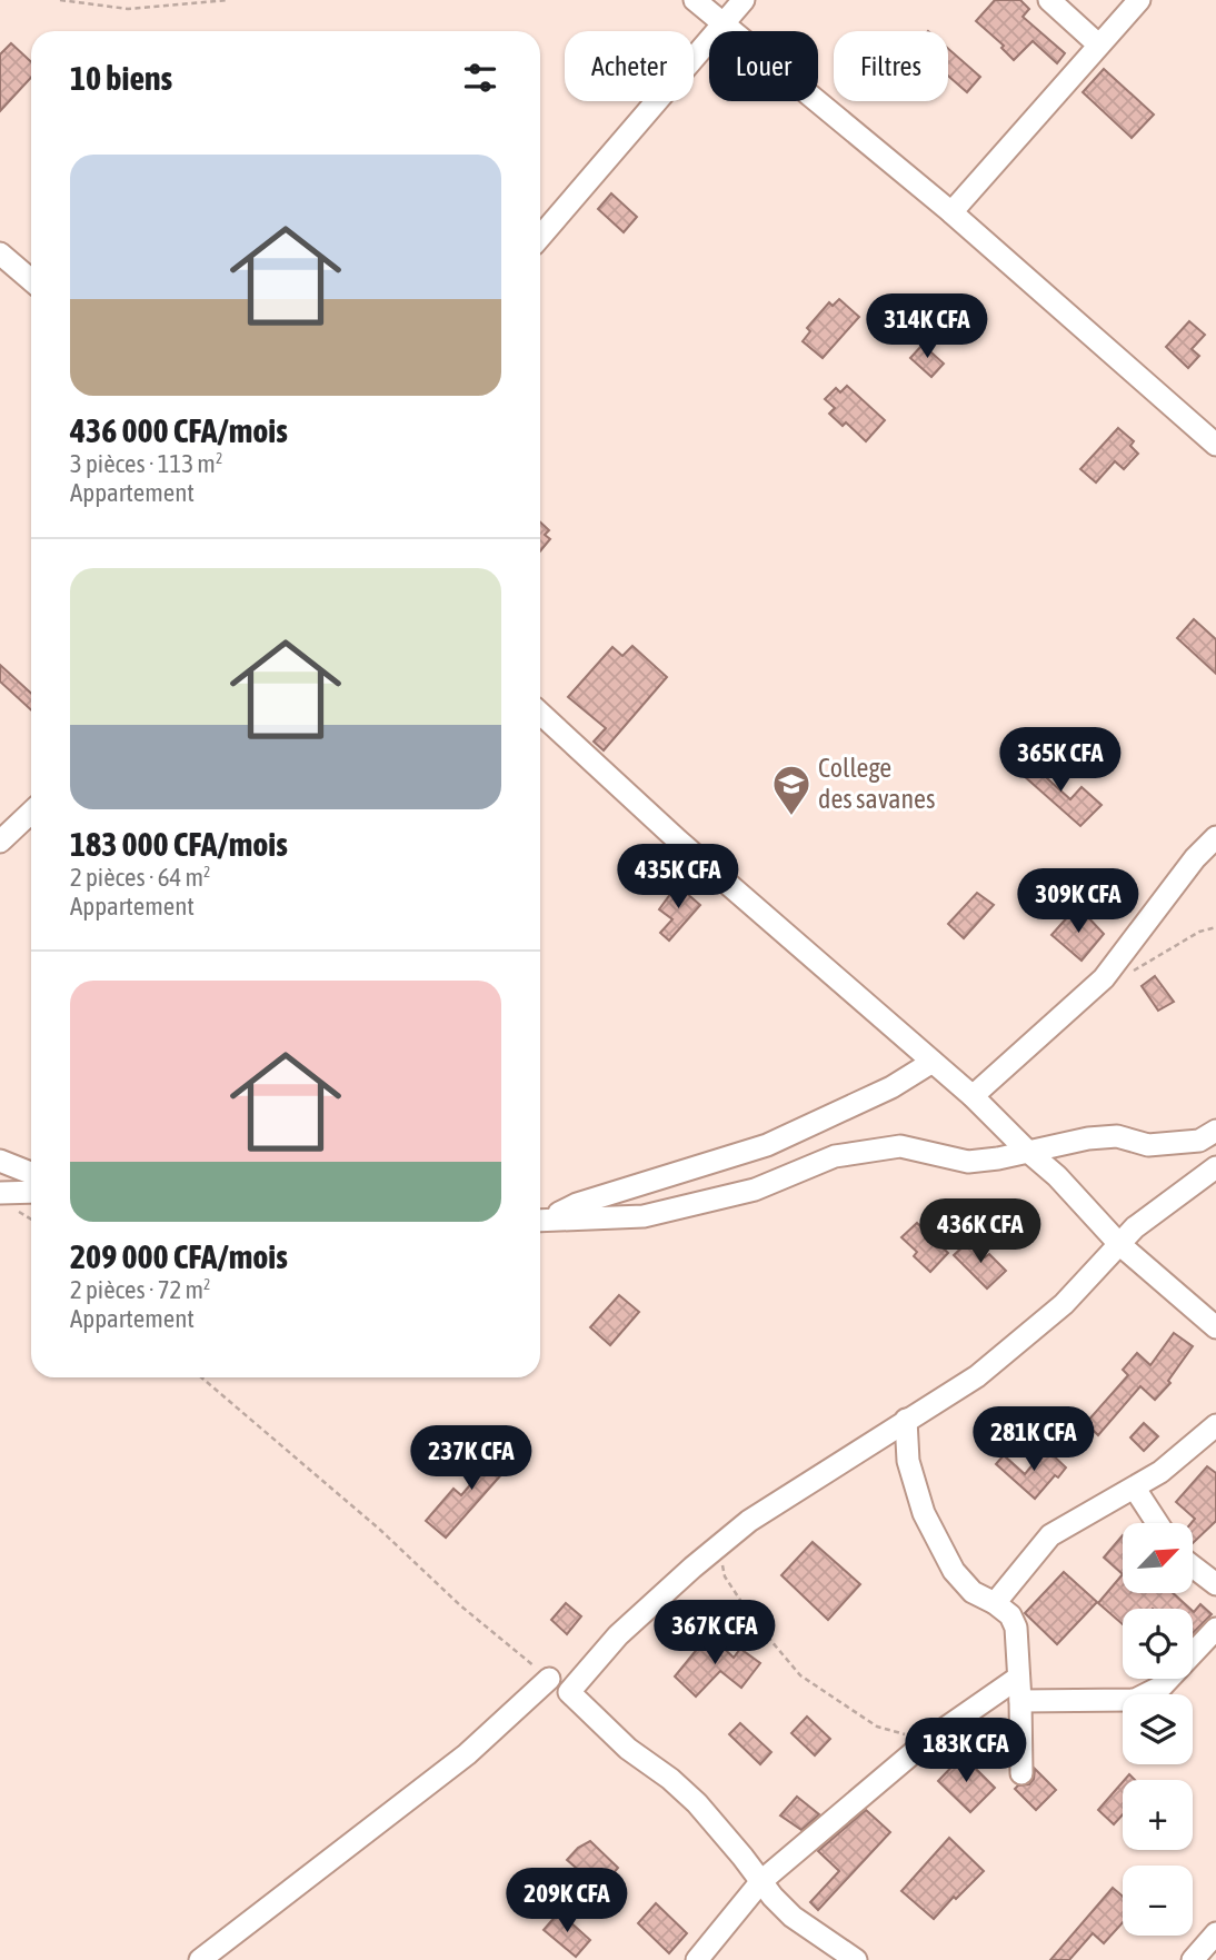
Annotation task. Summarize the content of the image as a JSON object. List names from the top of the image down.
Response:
{
  "places": {
    "school or university": ["College des savanes"]
  },
  "north": "top right",
  "page": {
    "chip": ["Acheter", "Louer", "Filtres"],
    "heading": "10 biens",
    "list": [
      {
        "name": "436 000 CFA/mois",
        "note": "3 pièces · 113 m² · Appartement"
      },
      {
        "name": "183 000 CFA/mois",
        "note": "2 pièces · 64 m² · Appartement"
      },
      {
        "name": "209 000 CFA/mois",
        "note": "2 pièces · 72 m² · Appartement"
      }
    ],
    "price": [
      "314K CFA",
      "365K CFA",
      "435K CFA",
      "309K CFA",
      "436K CFA",
      "281K CFA",
      "237K CFA",
      "367K CFA",
      "183K CFA",
      "209K CFA"
    ],
    "map_buttons": ["+", "−"]
  }
}
